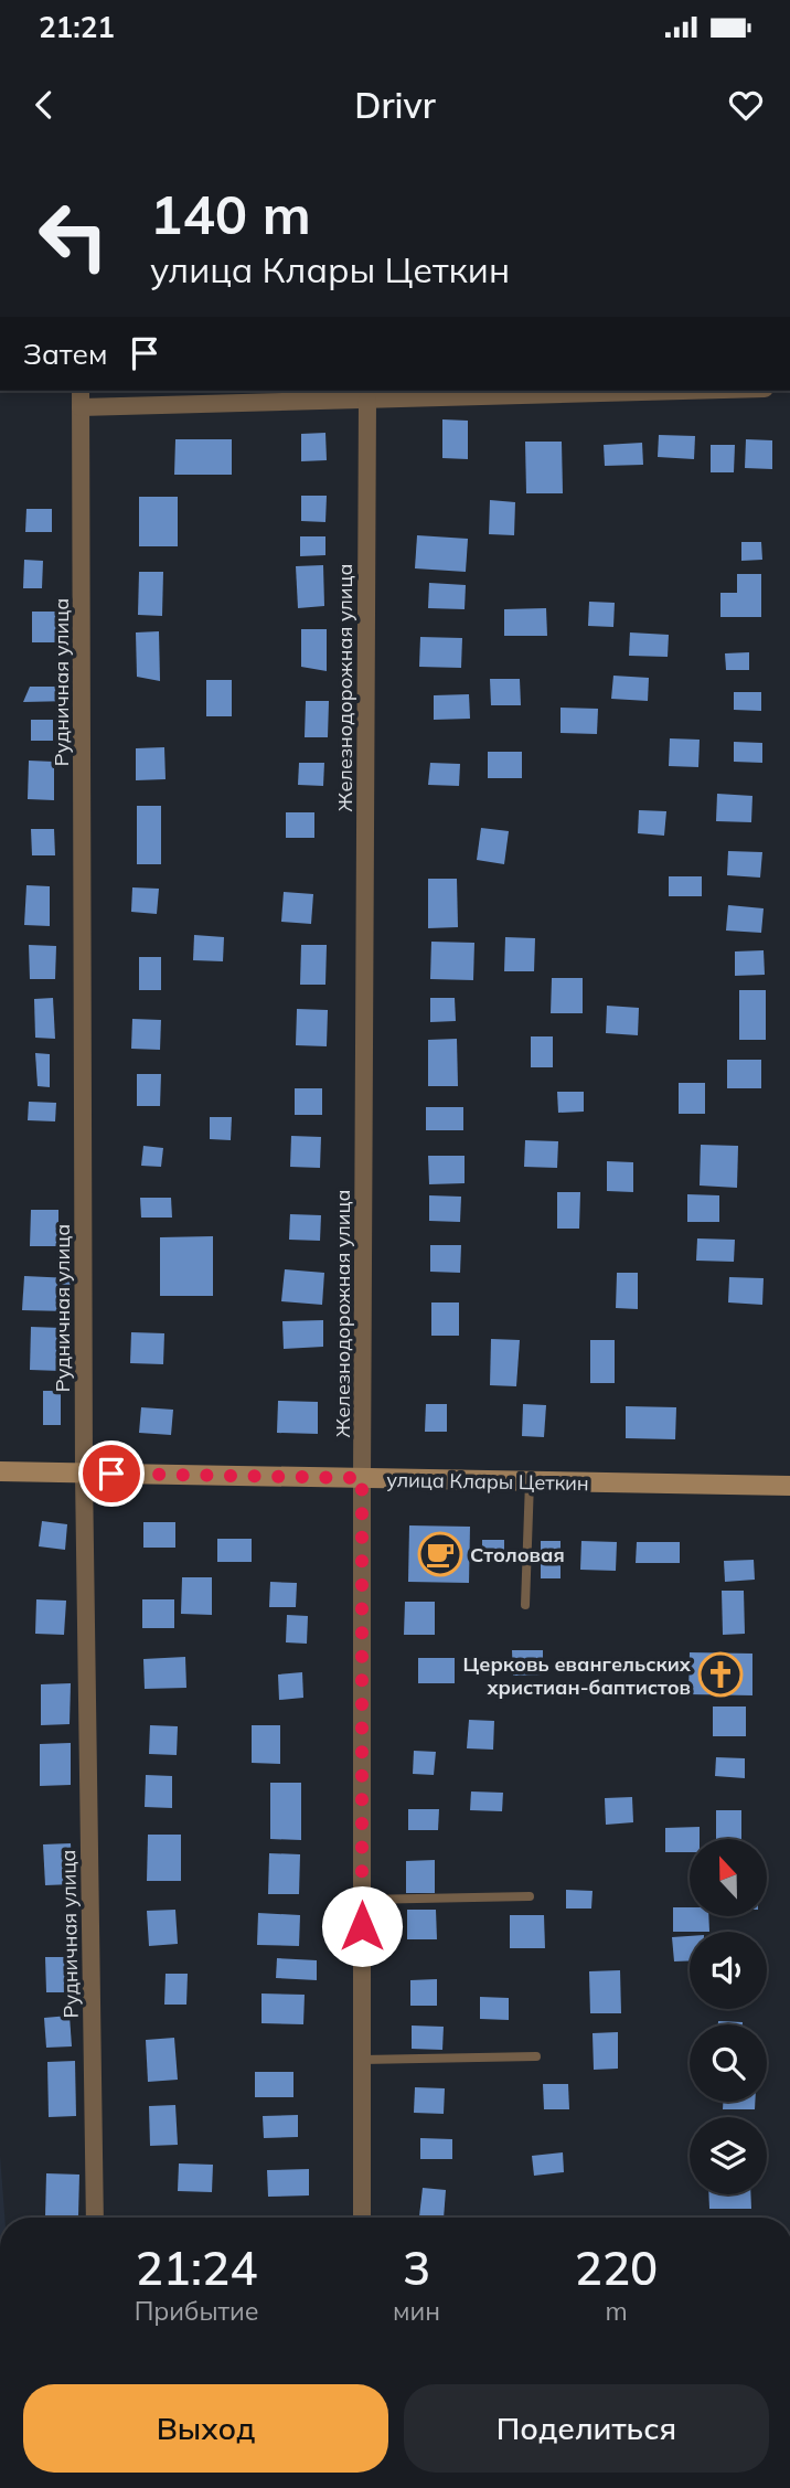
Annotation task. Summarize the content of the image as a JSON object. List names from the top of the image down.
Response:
{
  "streets": {
    "street": ["Рудничная улица", "Железнодорожная улица", "улица Клары Цеткин"]
  },
  "crossings": [
    ["Рудничная улица", "улица Клары Цеткин"],
    ["Железнодорожная улица", "улица Клары Цеткин"]
  ],
  "places": {
    "cafe": ["Столовая"],
    "church": ["Церковь евангельских христиан-баптистов"]
  },
  "north": "top",
  "page": {
    "status": "21:21",
    "header": "Drivr",
    "turn": ["140 m", "улица Клары Цеткин"],
    "then": "Затем",
    "eta": [
      "21:24",
      "Прибытие",
      "3",
      "мин",
      "220",
      "m"
    ],
    "buttons": ["Выход", "Поделиться"]
  }
}
